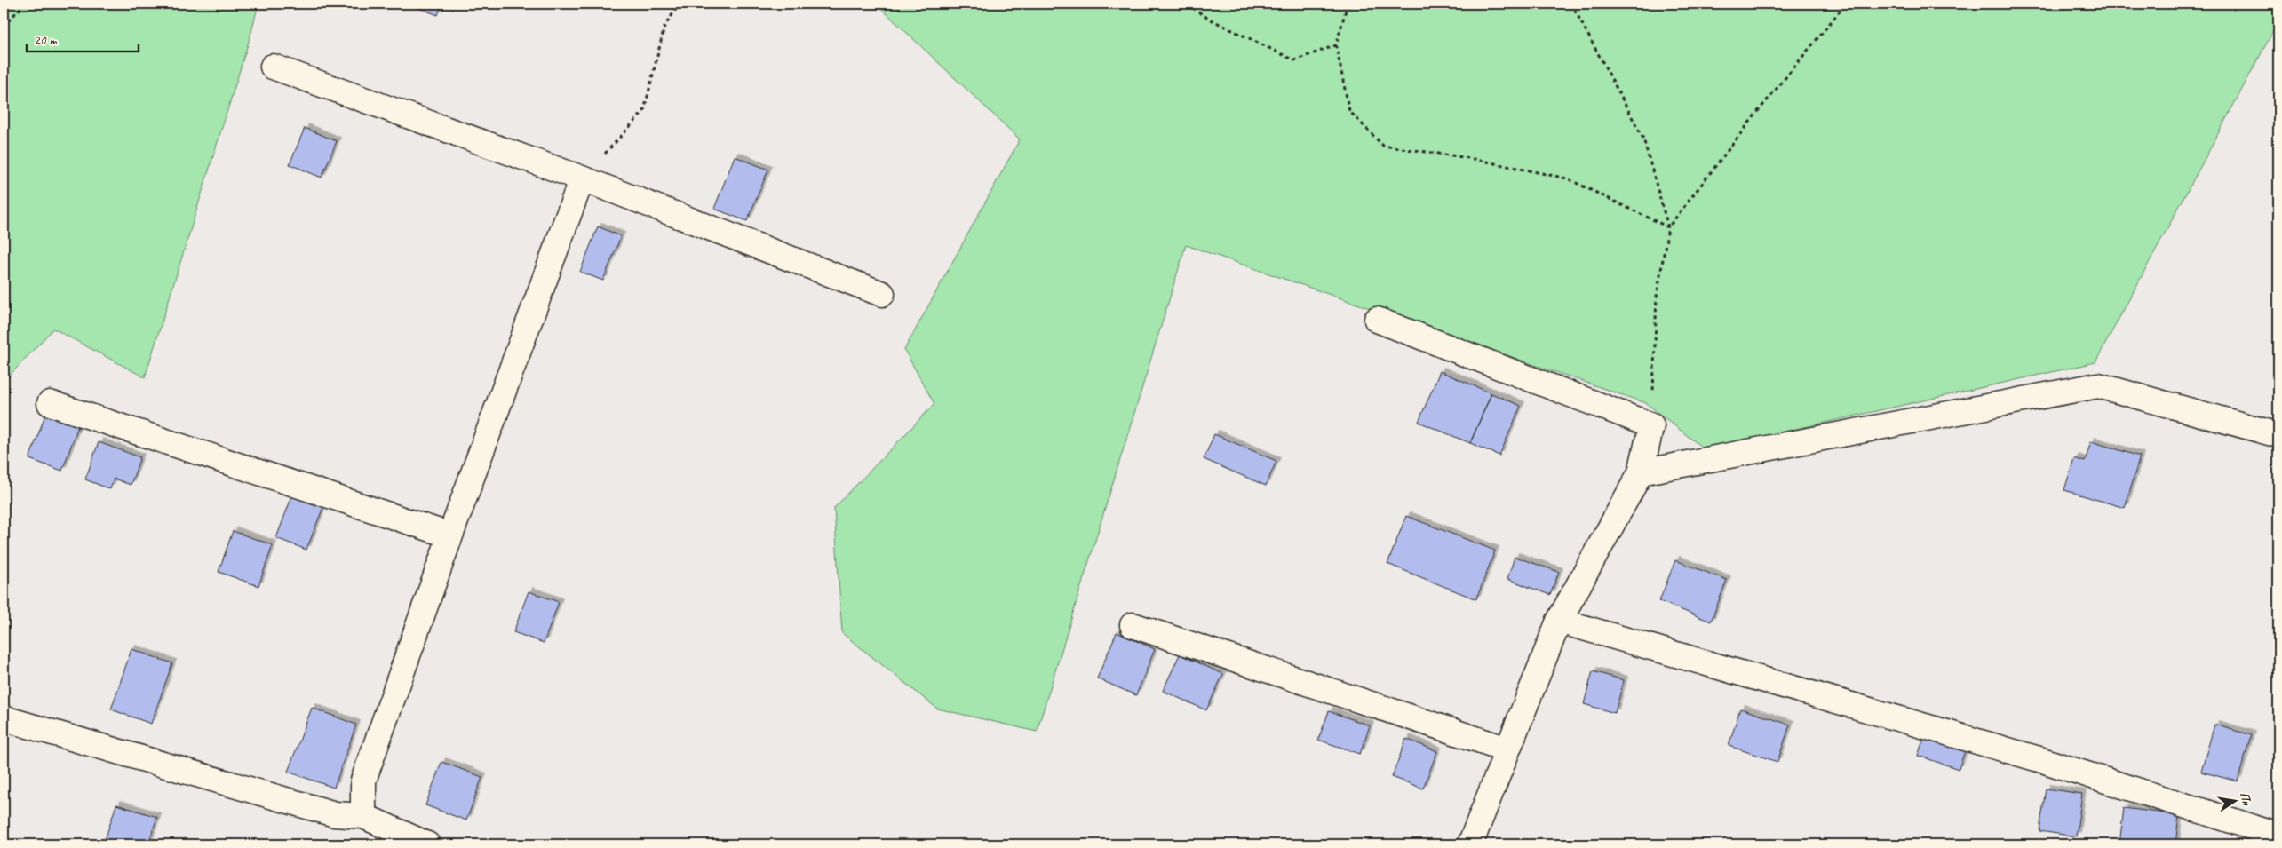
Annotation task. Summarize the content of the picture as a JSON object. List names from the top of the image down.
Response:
{
  "scale_bar": "20 m",
  "north": "right"
}
